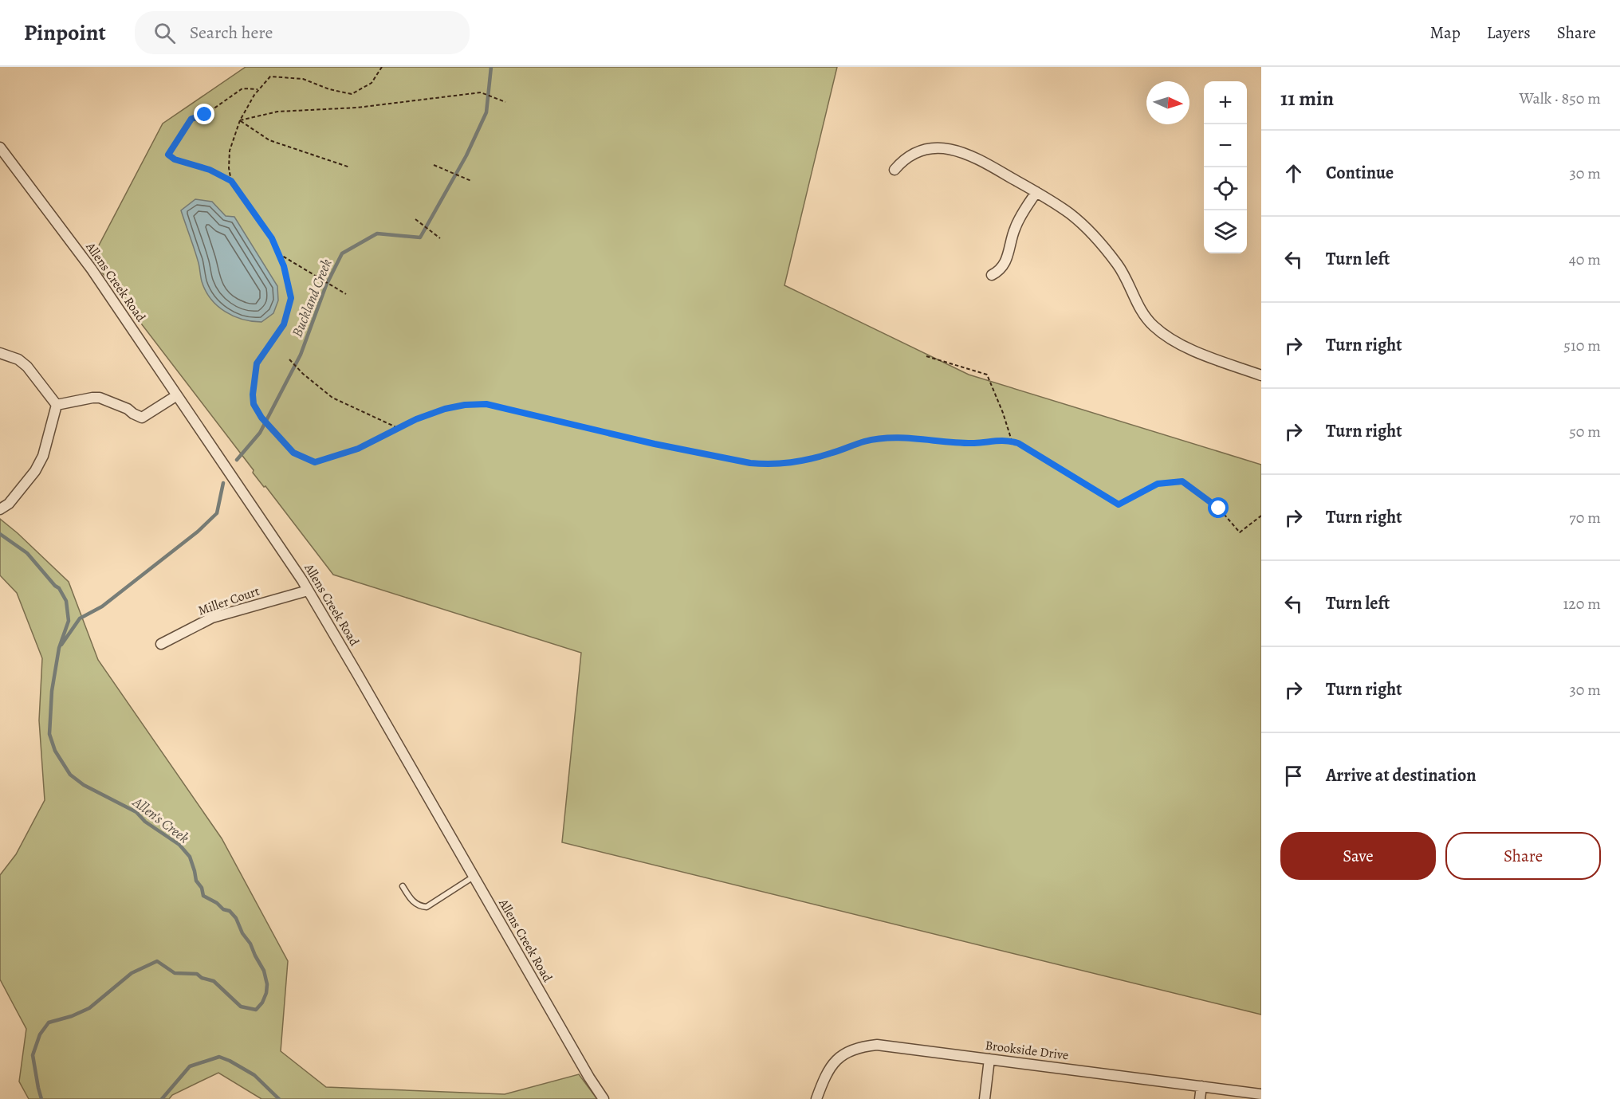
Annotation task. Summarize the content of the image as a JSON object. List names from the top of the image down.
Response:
{
  "streets": {
    "street": ["Allens Creek Road", "Miller Court", "Brookside Drive"]
  },
  "crossings": [
    ["Allens Creek Road", "Miller Court"]
  ],
  "water": ["Buckland Creek", "Allen's Creek"],
  "north": "right",
  "page": {
    "header": "Pinpoint",
    "search": "Search here",
    "nav": ["Map", "Layers", "Share"],
    "heading": ["11 min", "Walk · 850 m"],
    "map_buttons": ["+", "−"],
    "list": [
      ["Continue", "30 m"],
      ["Turn left", "40 m"],
      ["Turn right", "510 m"],
      ["Turn right", "50 m"],
      ["Turn right", "70 m"],
      ["Turn left", "120 m"],
      ["Turn right", "30 m"],
      "Arrive at destination"
    ],
    "buttons": ["Save", "Share"]
  }
}
